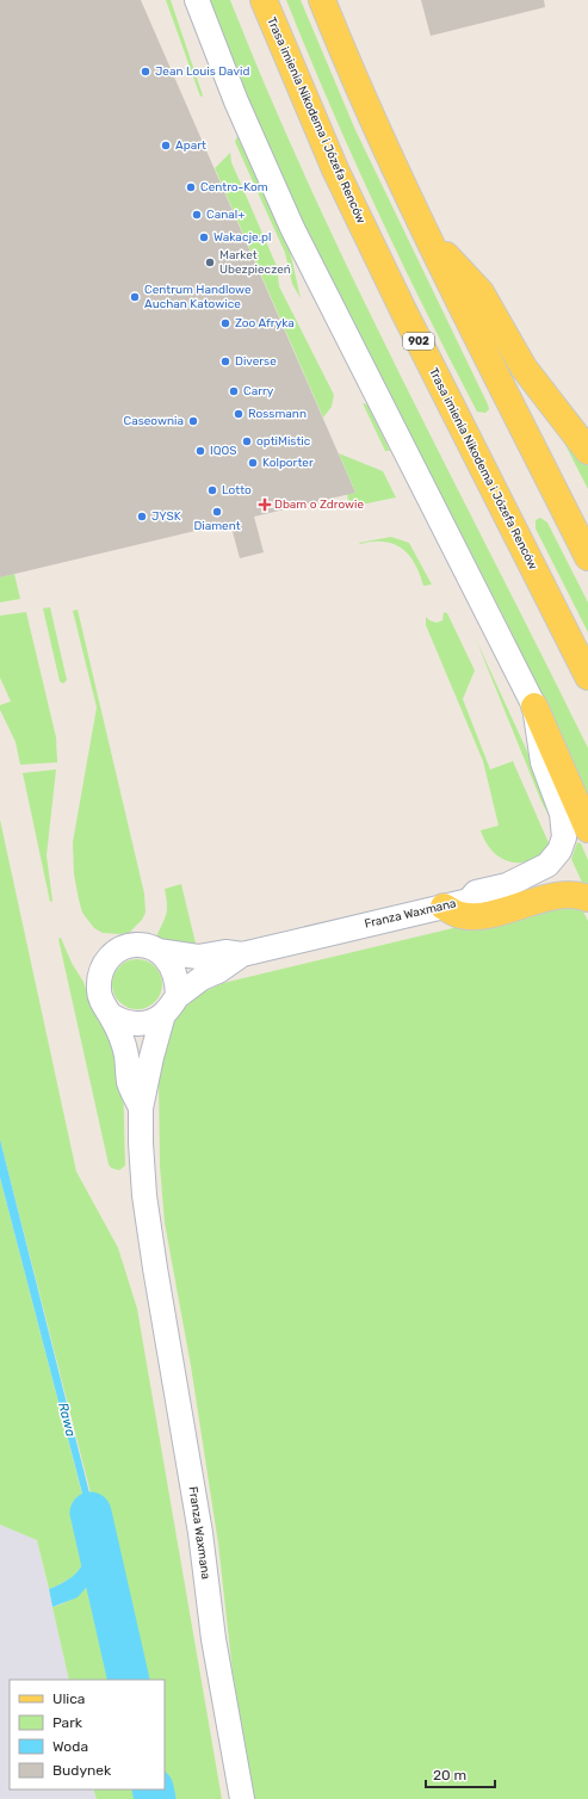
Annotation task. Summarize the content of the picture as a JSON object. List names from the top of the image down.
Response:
{
  "streets": {
    "main road": ["Trasa imienia Nikodema i Józefa Renców", "902"],
    "street": ["Franza Waxmana"]
  },
  "water": ["Rawa"],
  "places": {
    "other": [
      "Jean Louis David",
      "Apart",
      "Centro-Kom",
      "Canal+",
      "Wakacje.pl",
      "Market Ubezpieczeń",
      "Centrum Handlowe Auchan Katowice",
      "Zoo Afryka",
      "Diverse",
      "Carry",
      "Rossmann",
      "Caseownia",
      "optiMistic",
      "IQOS",
      "Kolporter",
      "Lotto",
      "Diament",
      "JYSK"
    ],
    "health": ["Dbam o Zdrowie"]
  },
  "legend": [
    "Ulica",
    "Park",
    "Woda",
    "Budynek"
  ],
  "scale_bar": "20 m"
}
